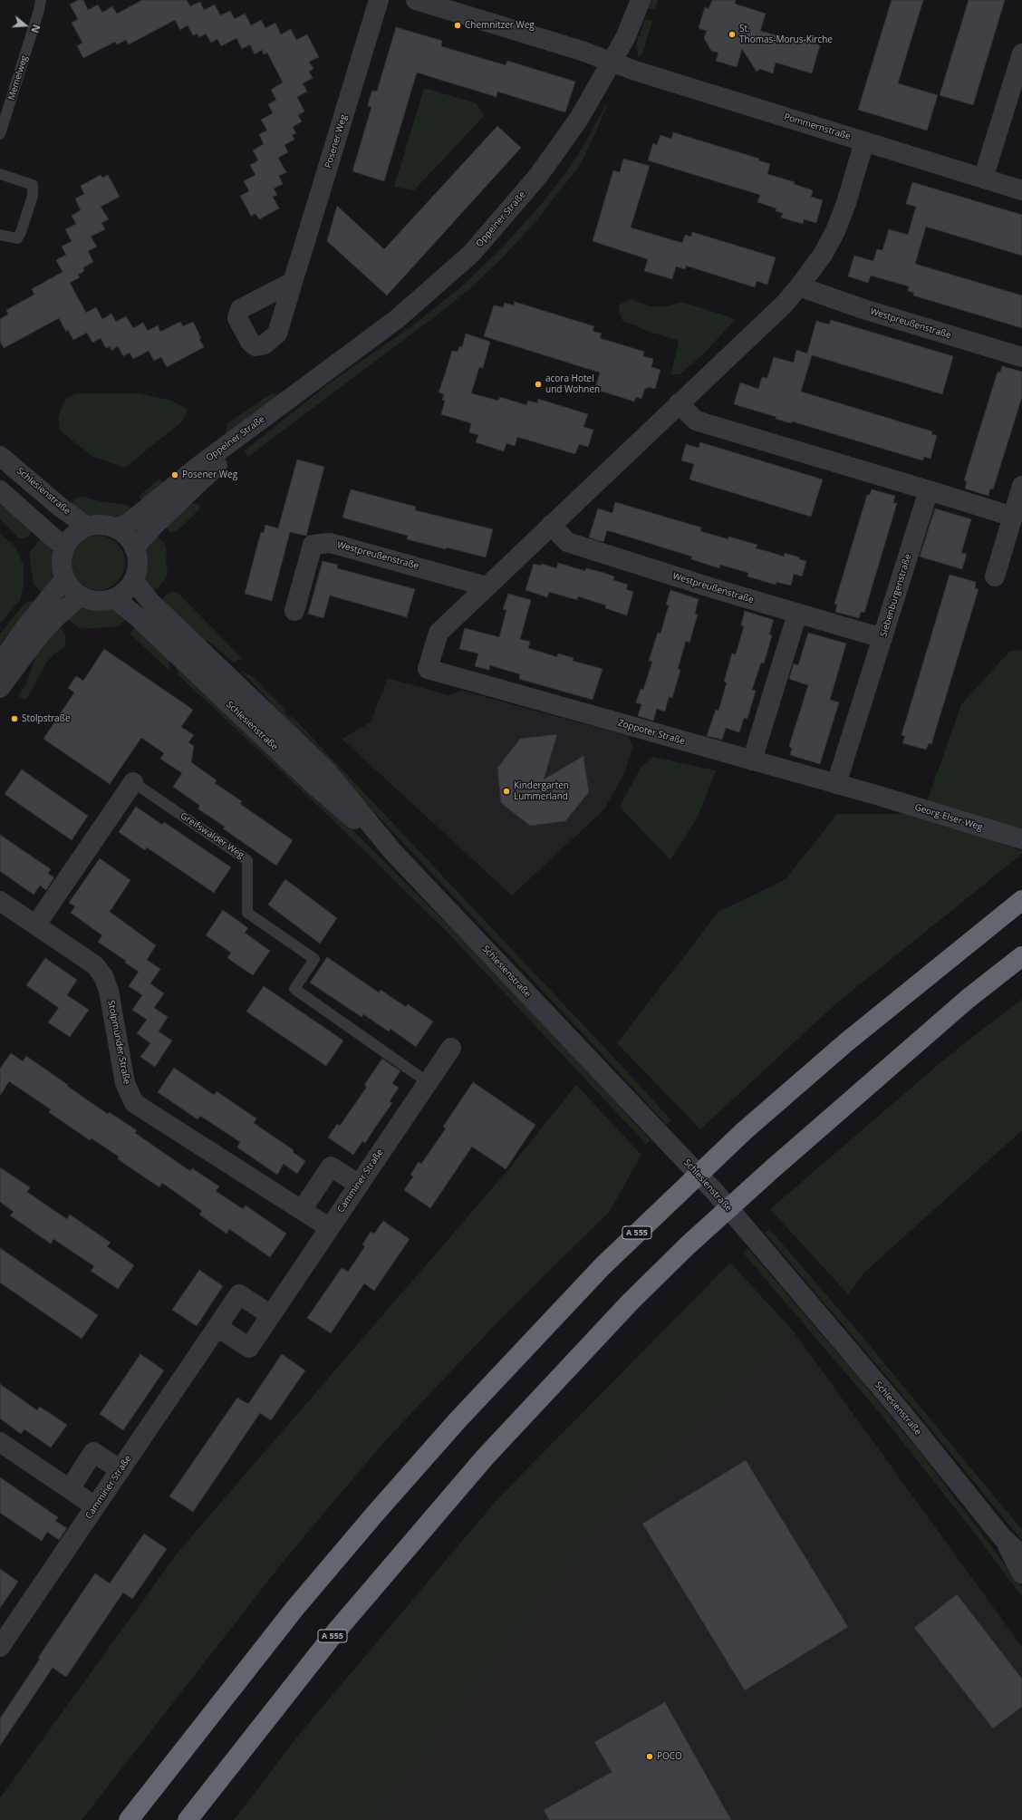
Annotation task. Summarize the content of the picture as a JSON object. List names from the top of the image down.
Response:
{
  "streets": {
    "highway": ["A 555"],
    "street": [
      "Pommernstraße",
      "Posener Weg",
      "Oppelner Straße",
      "Westpreußenstraße",
      "Schlesienstraße",
      "Siebenbürgenstraße",
      "Zoppoter Straße",
      "Georg-Elser-Weg",
      "Greifswalder Weg",
      "Stolpmünder Straße",
      "Camminer Straße"
    ],
    "lane": ["Memelweg"]
  },
  "crossings": [
    ["Pommernstraße", "Oppelner Straße"],
    ["Oppelner Straße", "Schlesienstraße"],
    ["Westpreußenstraße", "Siebenbürgenstraße"],
    ["Westpreußenstraße", "Zoppoter Straße"],
    ["Siebenbürgenstraße", "Zoppoter Straße"],
    ["Zoppoter Straße", "Georg-Elser-Weg"],
    ["Greifswalder Weg", "Stolpmünder Straße"],
    ["Greifswalder Weg", "Camminer Straße"],
    ["Stolpmünder Straße", "Camminer Straße"]
  ],
  "places": [
    "Chemnitzer Weg",
    "St. Thomas-Morus-Kirche",
    "acora Hotel und Wohnen",
    "Posener Weg",
    "Stolpstraße",
    "Kindergarten Lummerland",
    "POCO"
  ],
  "north": "right"
}
